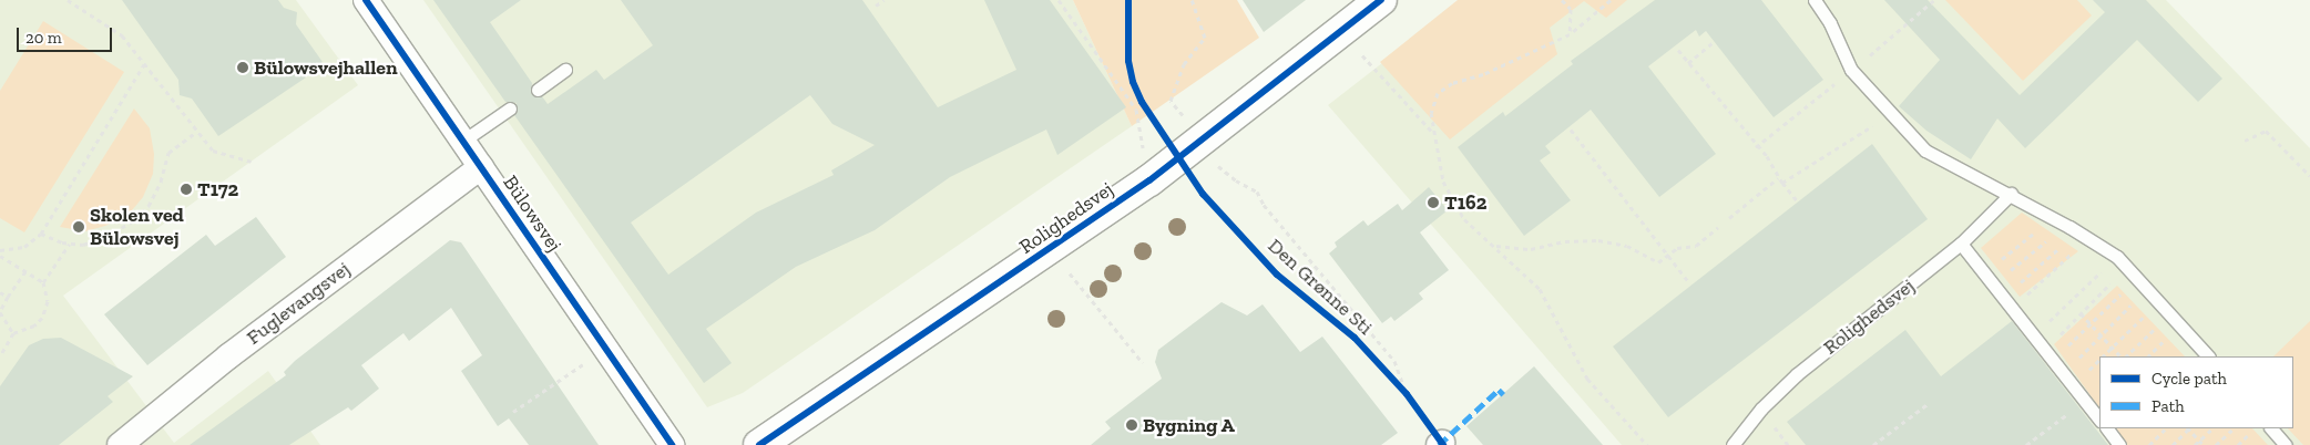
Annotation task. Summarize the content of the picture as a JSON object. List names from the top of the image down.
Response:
{
  "streets": {
    "street": ["Bülowsvej", "Rolighedsvej", "Fuglevangsvej"],
    "cycle path": ["Den Grønne Sti"]
  },
  "crossings": [
    ["Bülowsvej", "Fuglevangsvej"]
  ],
  "places": [
    "Bülowsvejhallen",
    "T172",
    "T162",
    "Skolen ved Bülowsvej",
    "Bygning A"
  ],
  "legend": ["Cycle path", "Path"],
  "scale_bar": "20 m"
}
